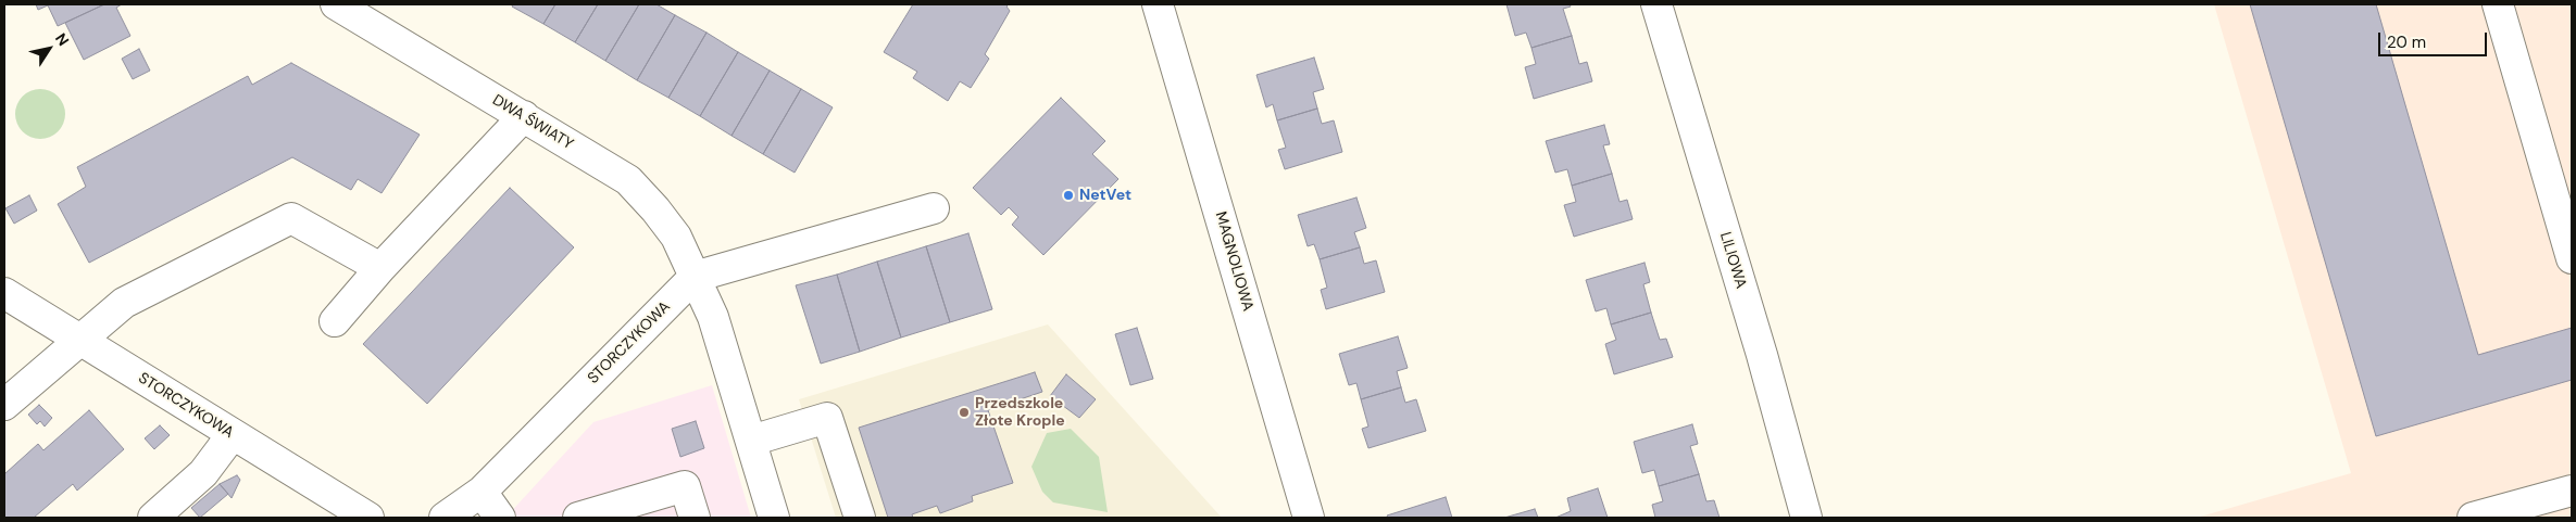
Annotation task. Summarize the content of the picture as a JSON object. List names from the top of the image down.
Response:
{
  "streets": {
    "street": [
      "DWA ŚWIATY",
      "LILIOWA",
      "MAGNOLIOWA",
      "STORCZYKOWA"
    ]
  },
  "crossings": [
    ["DWA ŚWIATY", "STORCZYKOWA"]
  ],
  "places": ["NetVet", "Przedszkole Złote Krople"],
  "scale_bar": "20 m",
  "north": "top right"
}
